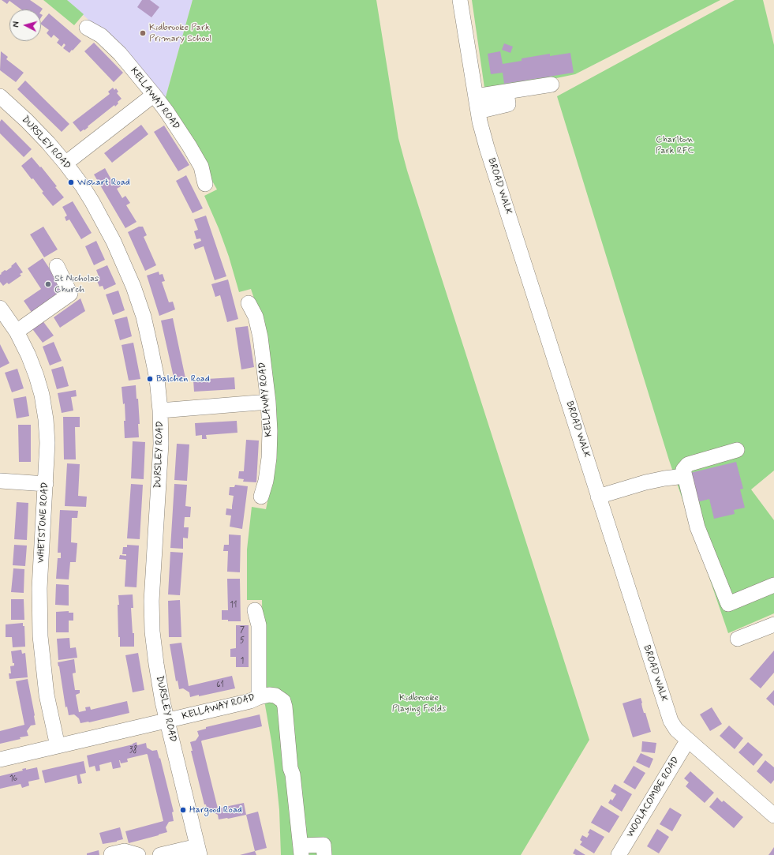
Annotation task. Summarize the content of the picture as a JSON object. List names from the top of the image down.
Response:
{
  "streets": {
    "street": [
      "KELLAWAY ROAD",
      "DURSLEY ROAD",
      "BROAD WALK",
      "WHETSTONE ROAD",
      "WOOLACOMBE ROAD"
    ]
  },
  "crossings": [
    ["KELLAWAY ROAD", "DURSLEY ROAD"],
    ["BROAD WALK", "WOOLACOMBE ROAD"]
  ],
  "parks": ["Charlton Park RFC", "Kidbrooke Playing Fields"],
  "places": [
    "Kidbrooke Park Primary School",
    "Wishart Road",
    "St Nicholas Church",
    "Balchen Road",
    "Hargood Road"
  ],
  "house_numbers": [
    "11",
    "7",
    "5",
    "1",
    "61",
    "38",
    "16"
  ],
  "north": "left"
}
